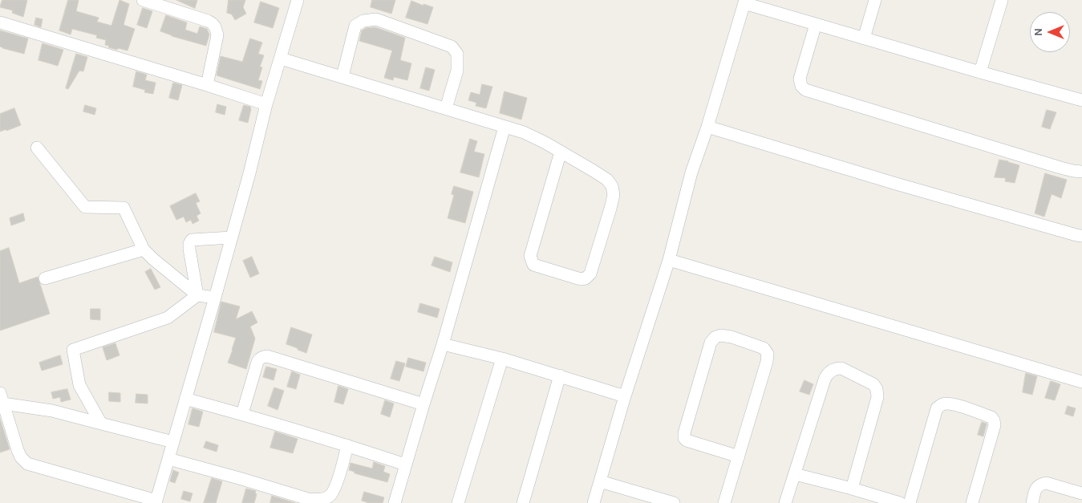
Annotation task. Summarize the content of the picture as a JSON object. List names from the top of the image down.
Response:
{
  "north": "left"
}
